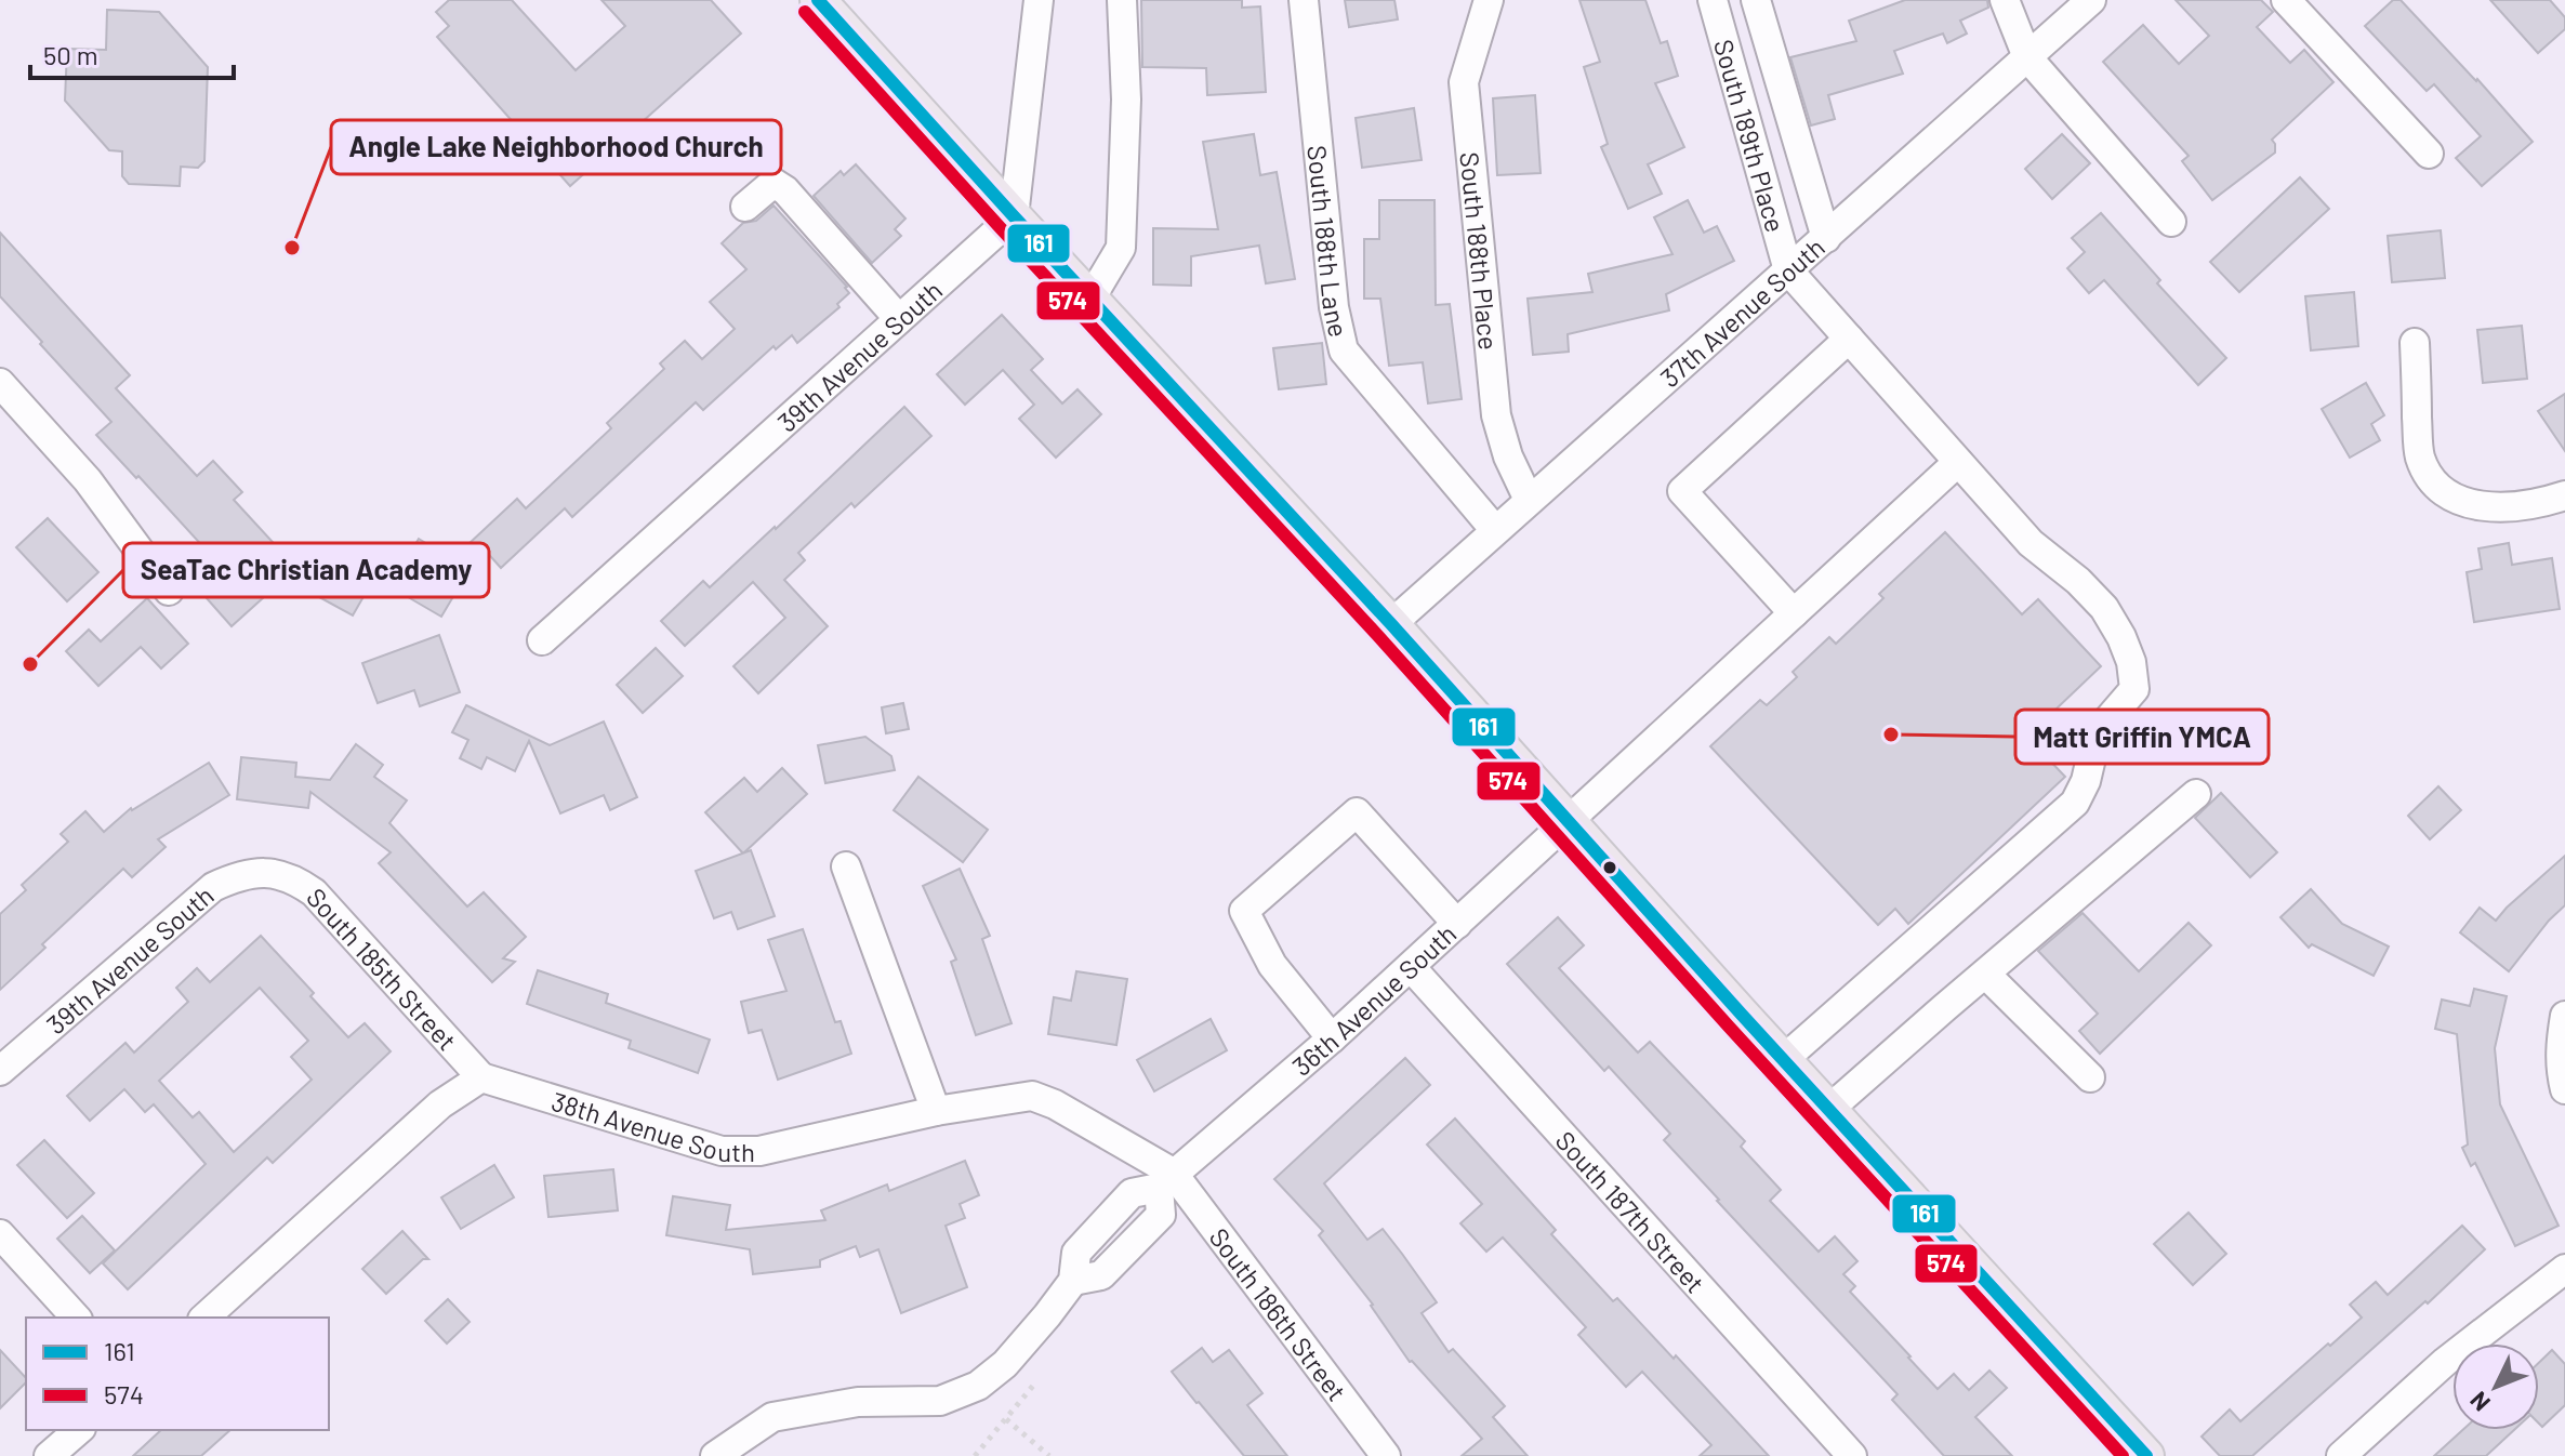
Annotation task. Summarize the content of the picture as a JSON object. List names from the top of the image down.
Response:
{
  "streets": {
    "street": [
      "South 189th Place",
      "South 188th Lane",
      "South 188th Place",
      "37th Avenue South",
      "39th Avenue South",
      "South 185th Street",
      "36th Avenue South",
      "38th Avenue South",
      "South 187th Street",
      "South 186th Street"
    ]
  },
  "crossings": [
    ["South 189th Place", "37th Avenue South"],
    ["South 188th Lane", "37th Avenue South"],
    ["South 188th Place", "37th Avenue South"],
    ["39th Avenue South", "South 185th Street"],
    ["South 185th Street", "38th Avenue South"],
    ["36th Avenue South", "38th Avenue South"],
    ["36th Avenue South", "South 187th Street"],
    ["36th Avenue South", "South 186th Street"],
    ["38th Avenue South", "South 186th Street"]
  ],
  "places": ["Angle Lake Neighborhood Church", "SeaTac Christian Academy", "Matt Griffin YMCA"],
  "lines": ["transit line 161", "transit line 574"],
  "legend": ["161", "574"],
  "scale_bar": "50 m",
  "north": "bottom left"
}
